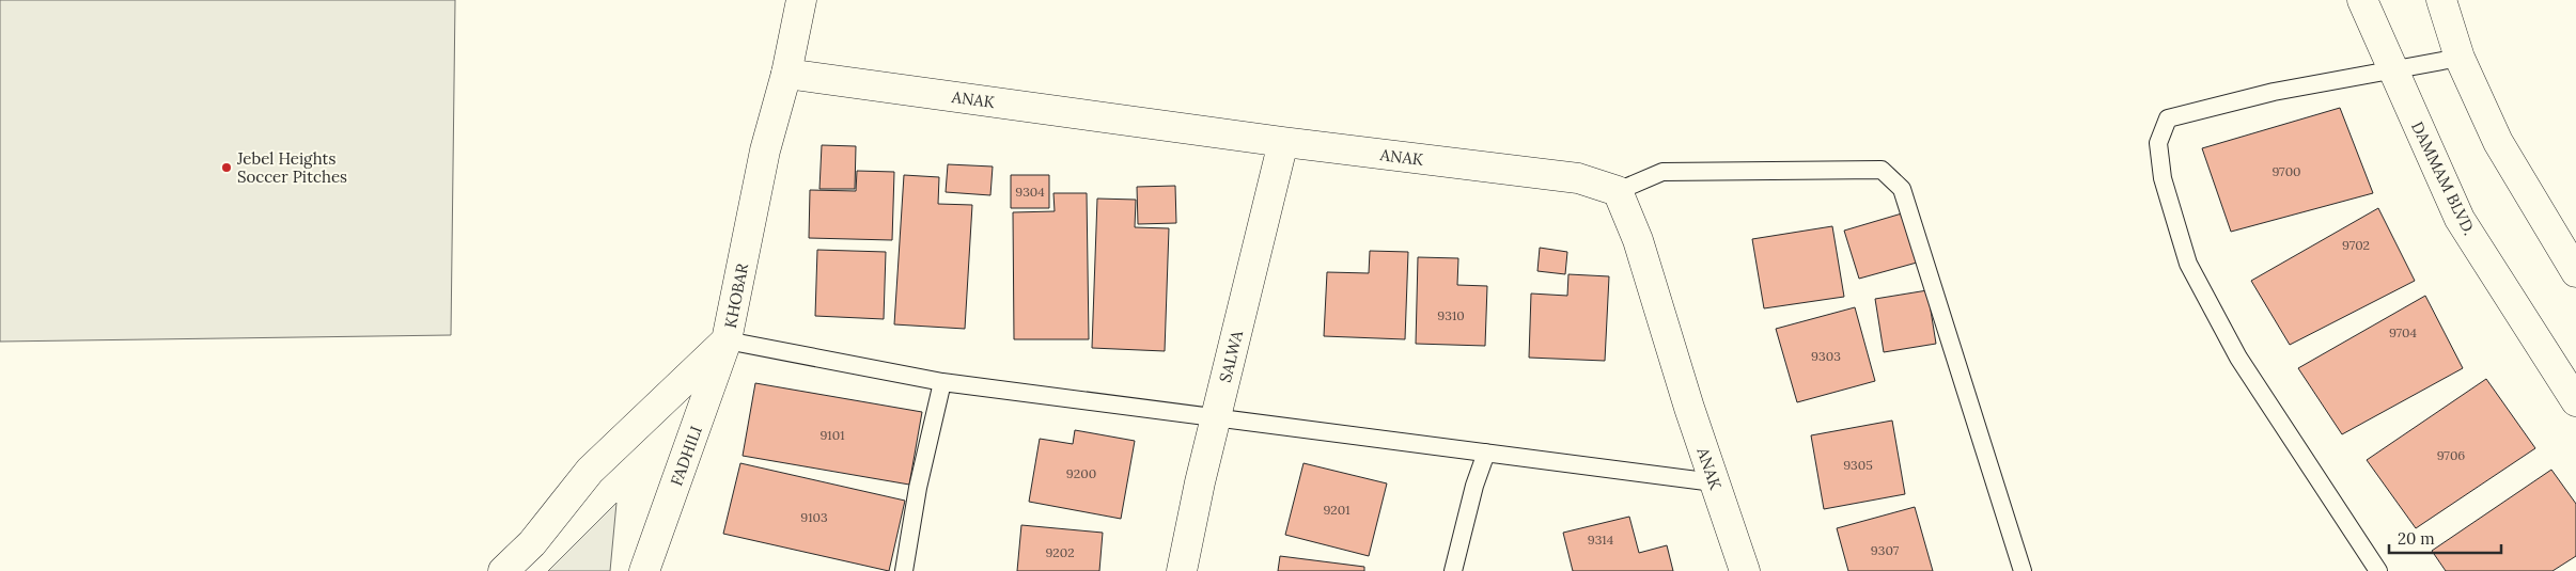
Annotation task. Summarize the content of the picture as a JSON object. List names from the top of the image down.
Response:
{
  "streets": {
    "street": [
      "ANAK",
      "DAMMAM BLVD.",
      "KHOBAR",
      "SALWA",
      "FADHILI"
    ]
  },
  "crossings": [
    ["ANAK", "KHOBAR"],
    ["ANAK", "SALWA"],
    ["KHOBAR", "FADHILI"]
  ],
  "places": ["Jebel Heights Soccer Pitches"],
  "house_numbers": [
    "9700",
    "9304",
    "9702",
    "9310",
    "9704",
    "9303",
    "9101",
    "9706",
    "9305",
    "9200",
    "9201",
    "9103",
    "9314",
    "9307",
    "9202"
  ],
  "scale_bar": "20 m"
}
